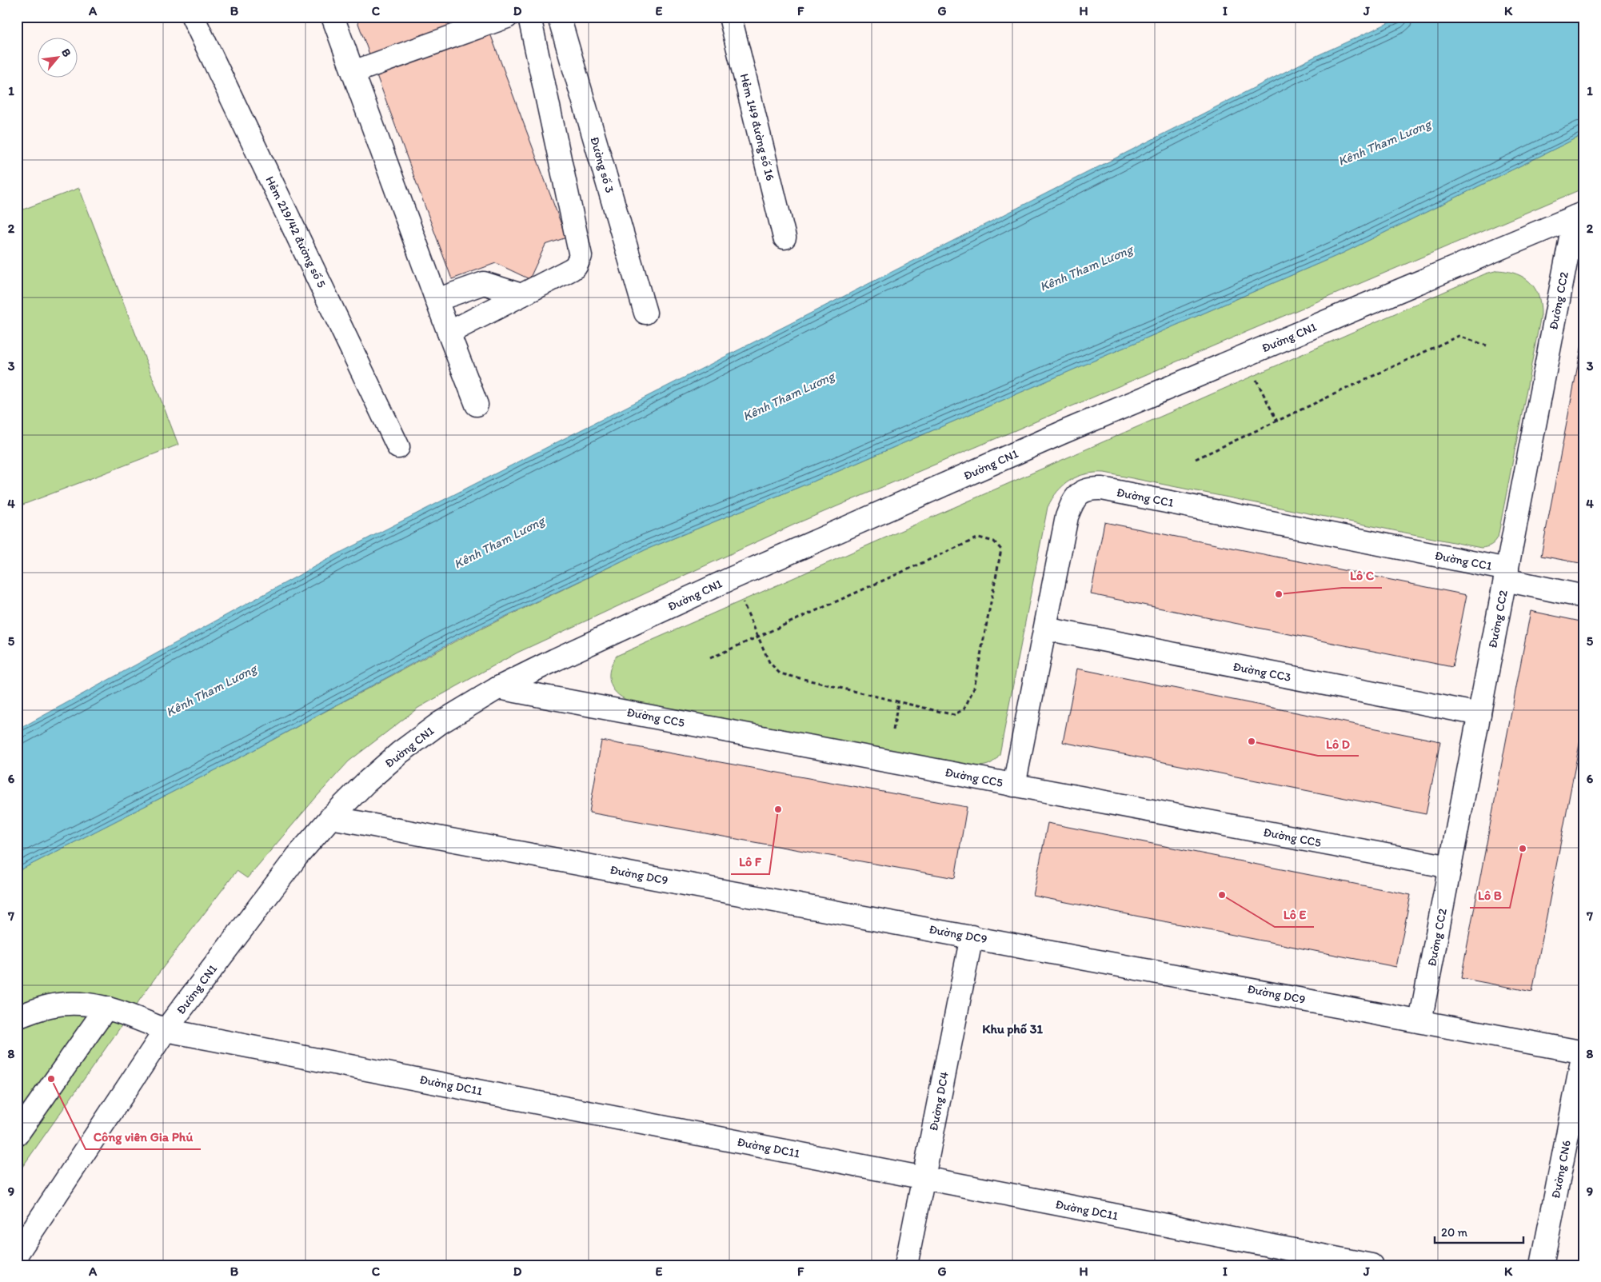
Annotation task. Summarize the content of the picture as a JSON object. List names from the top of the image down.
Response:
{
  "streets": {
    "street": [
      "Hẻm 149 đường số 16",
      "Đường số 3",
      "Hẻm 219/42 đường số 5",
      "Đường CC2",
      "Đường CN1",
      "Đường CC1",
      "Đường CC3",
      "Đường CC5",
      "Đường DC9",
      "Đường DC11",
      "Đường DC4",
      "Đường CN6"
    ]
  },
  "crossings": [
    ["Đường CC2", "Đường CN1"],
    ["Đường CC2", "Đường CC1"],
    ["Đường CC2", "Đường CC3"],
    ["Đường CC2", "Đường CC5"],
    ["Đường CC2", "Đường DC9"],
    ["Đường CN1", "Đường CC5"],
    ["Đường CN1", "Đường DC9"],
    ["Đường CN1", "Đường DC11"],
    ["Đường CC1", "Đường CC3"],
    ["Đường CC1", "Đường CC5"],
    ["Đường DC9", "Đường DC4"],
    ["Đường DC9", "Đường CN6"],
    ["Đường DC11", "Đường DC4"]
  ],
  "districts": ["Khu phố 31"],
  "water": ["Kênh Tham Lương"],
  "places": [
    "Lô C",
    "Lô D",
    "Lô F",
    "Lô B",
    "Lô E",
    "Công viên Gia Phú"
  ],
  "scale_bar": "20 m",
  "north": "top right",
  "grid": {
    "columns": [
      "A",
      "B",
      "C",
      "D",
      "E",
      "F",
      "G",
      "H",
      "I",
      "J",
      "K"
    ],
    "rows": [
      "1",
      "2",
      "3",
      "4",
      "5",
      "6",
      "7",
      "8",
      "9"
    ]
  }
}
